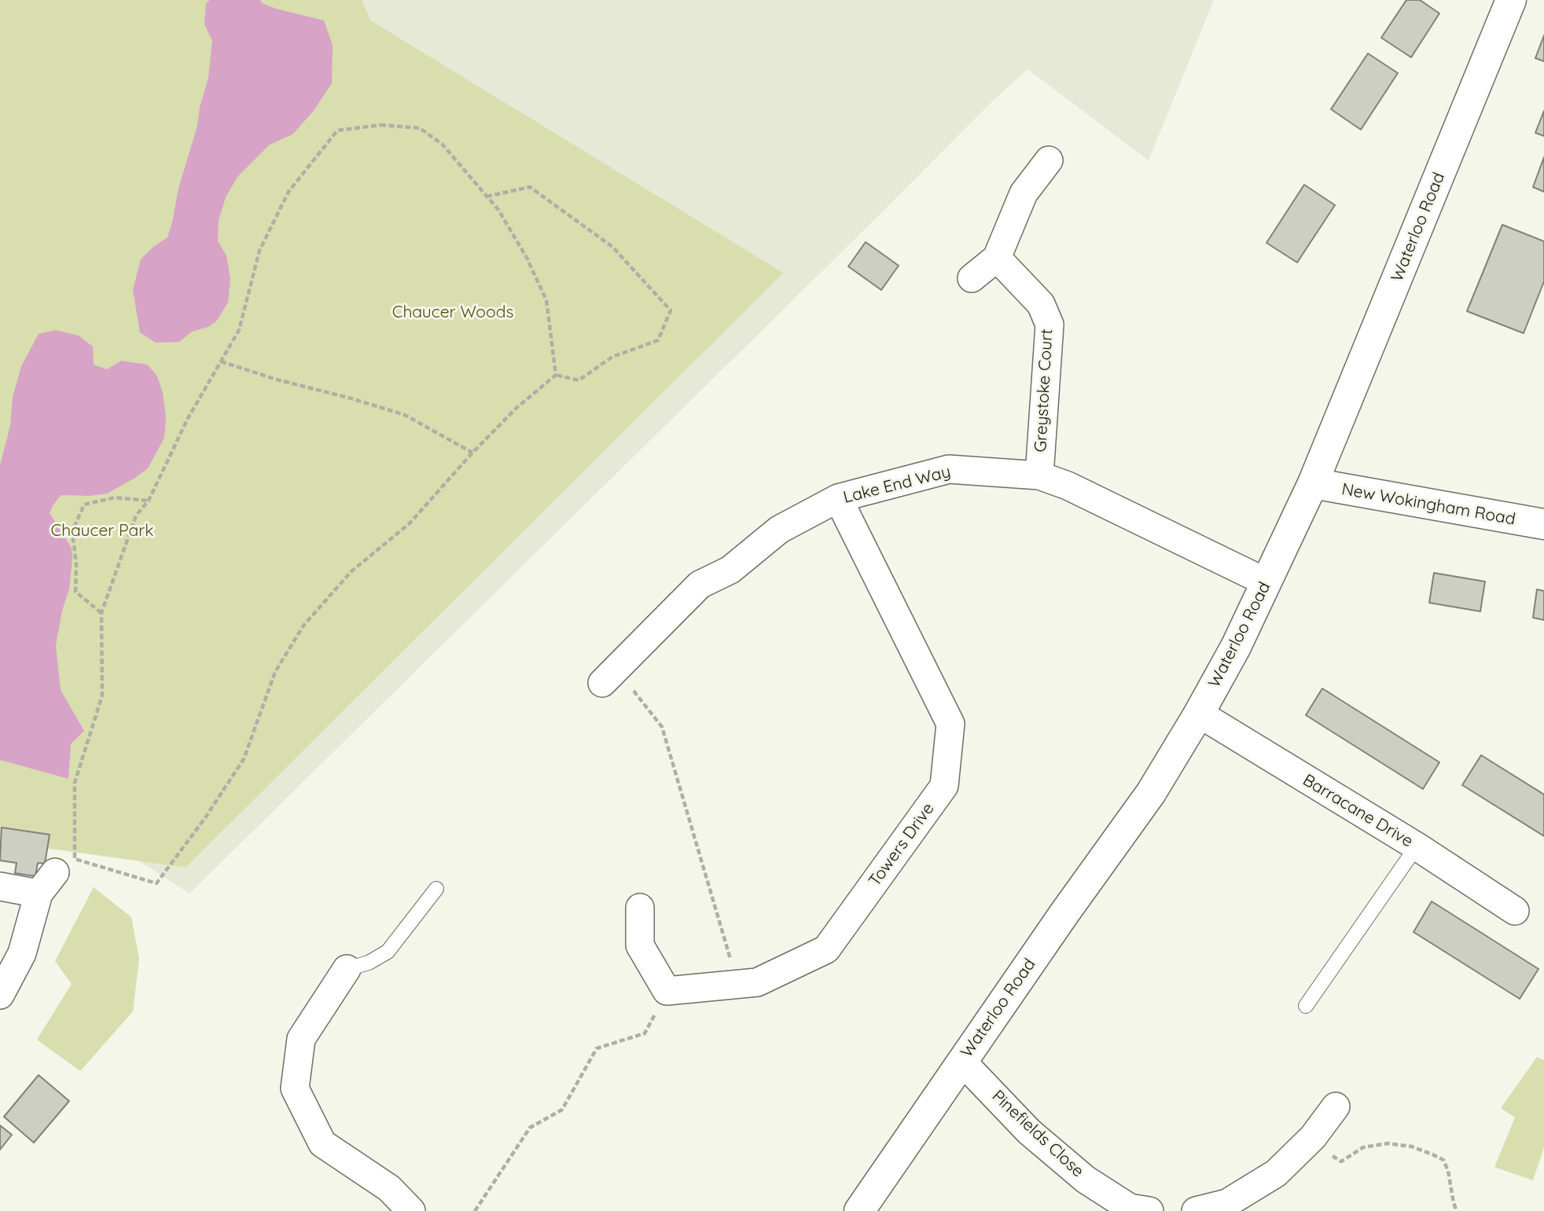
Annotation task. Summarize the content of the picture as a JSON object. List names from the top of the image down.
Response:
{
  "streets": {
    "street": [
      "Waterloo Road",
      "Greystoke Court",
      "Lake End Way",
      "New Wokingham Road",
      "Barracane Drive",
      "Towers Drive",
      "Pinefields Close"
    ]
  },
  "crossings": [
    ["Waterloo Road", "Lake End Way"],
    ["Waterloo Road", "New Wokingham Road"],
    ["Waterloo Road", "Barracane Drive"],
    ["Waterloo Road", "Pinefields Close"],
    ["Greystoke Court", "Lake End Way"],
    ["Lake End Way", "Towers Drive"]
  ],
  "parks": ["Chaucer Woods", "Chaucer Park"]
}
